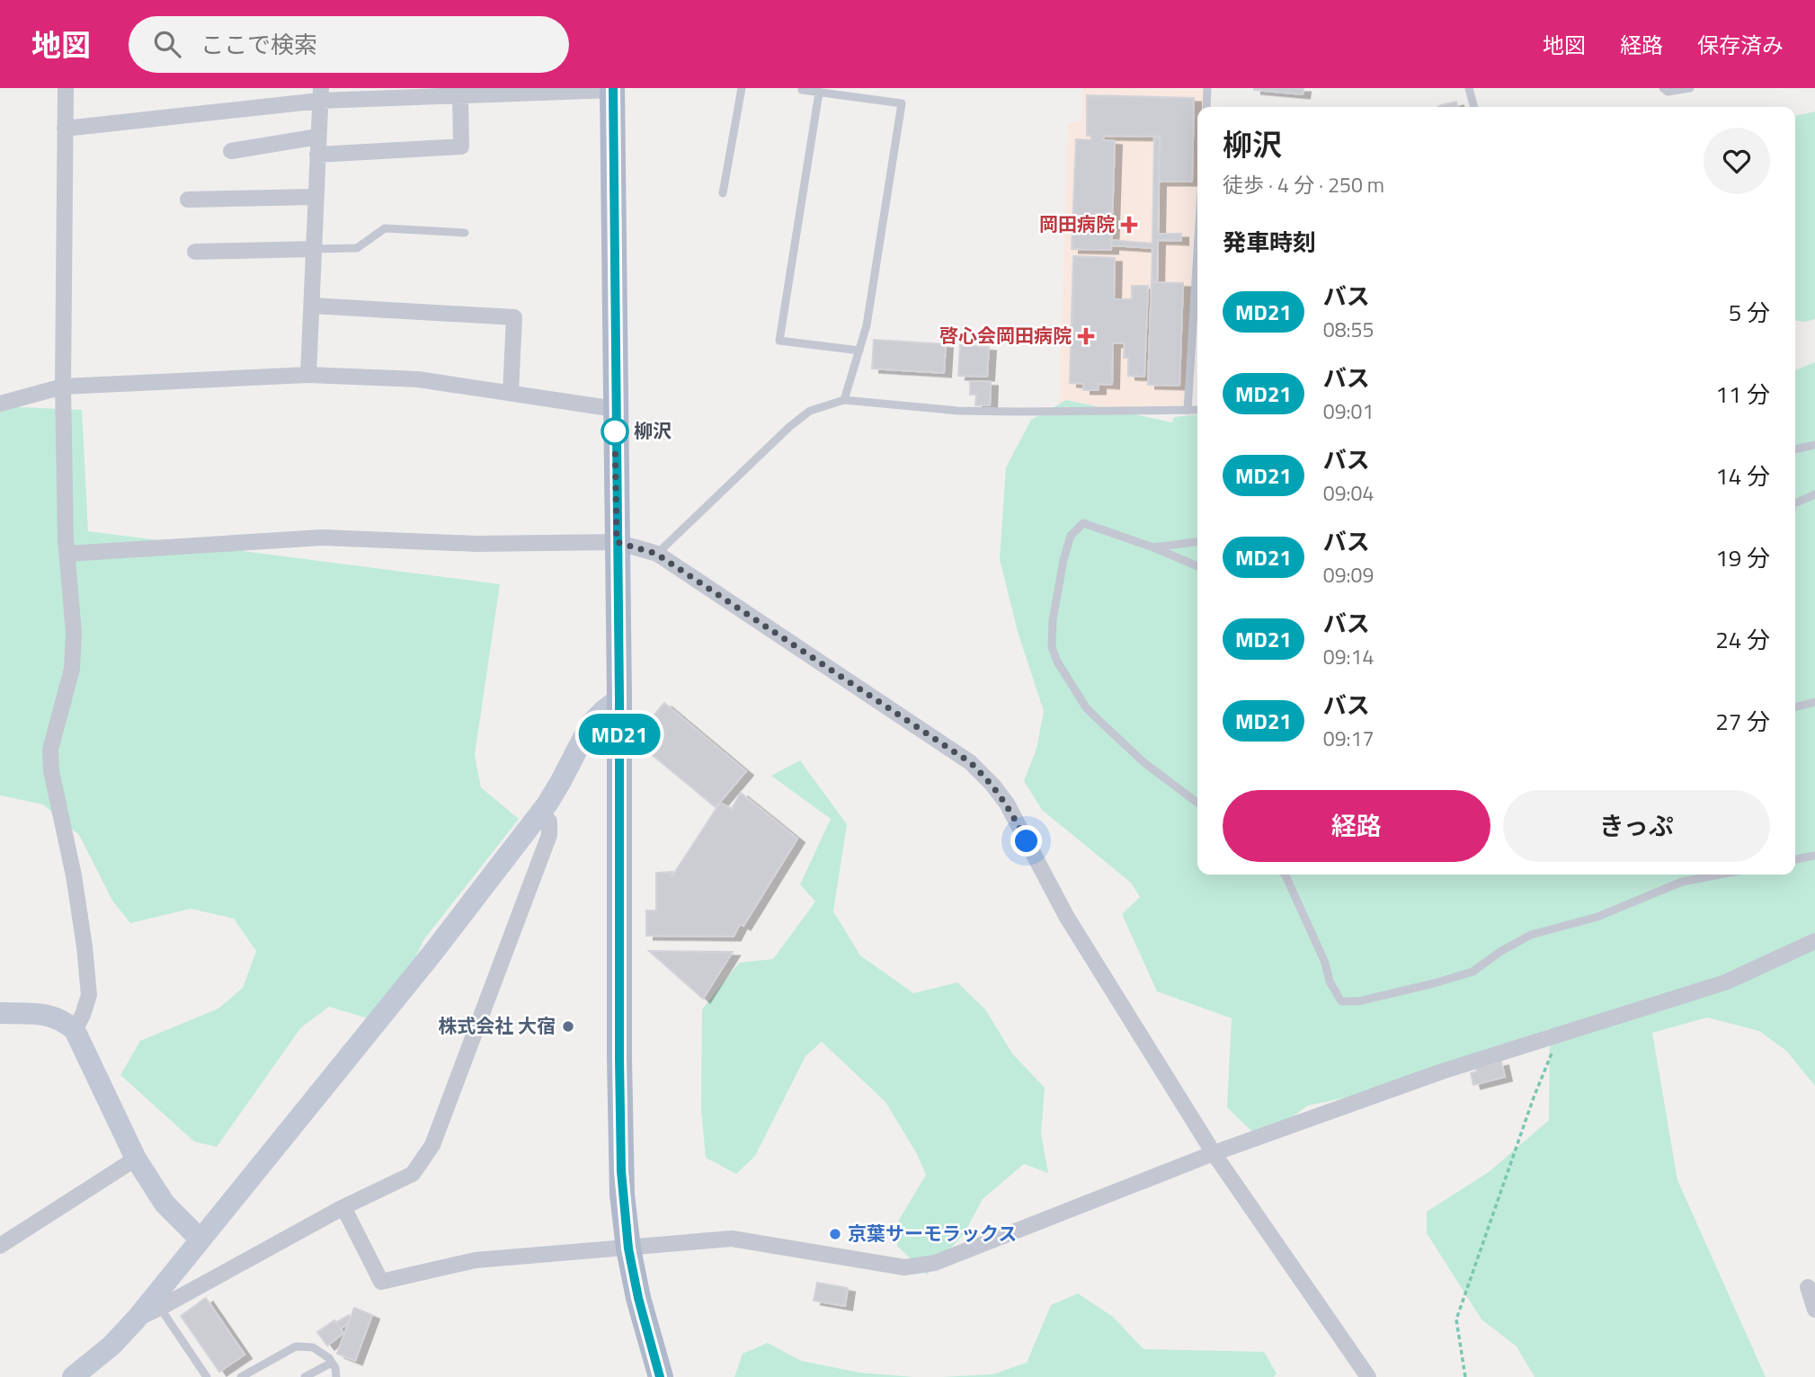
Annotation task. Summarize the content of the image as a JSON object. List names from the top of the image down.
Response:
{
  "places": {
    "health": ["岡田病院", "啓心会岡田病院"],
    "other": ["柳沢", "株式会社 大宿", "京葉サーモラックス"]
  },
  "lines": ["bus line MD21"],
  "page": {
    "header": "地図",
    "search": "ここで検索",
    "nav": ["地図", "経路", "保存済み"],
    "on_map": "MD21",
    "heading": [
      ["柳沢", "徒歩 · 4 分 · 250 m"],
      "発車時刻"
    ],
    "list": [
      {
        "mark": "MD21",
        "name": "バス",
        "note": "08:55",
        "value": "5 分"
      },
      {
        "mark": "MD21",
        "name": "バス",
        "note": "09:01",
        "value": "11 分"
      },
      {
        "mark": "MD21",
        "name": "バス",
        "note": "09:04",
        "value": "14 分"
      },
      {
        "mark": "MD21",
        "name": "バス",
        "note": "09:09",
        "value": "19 分"
      },
      {
        "mark": "MD21",
        "name": "バス",
        "note": "09:14",
        "value": "24 分"
      },
      {
        "mark": "MD21",
        "name": "バス",
        "note": "09:17",
        "value": "27 分"
      }
    ],
    "buttons": ["経路", "きっぷ"]
  }
}
